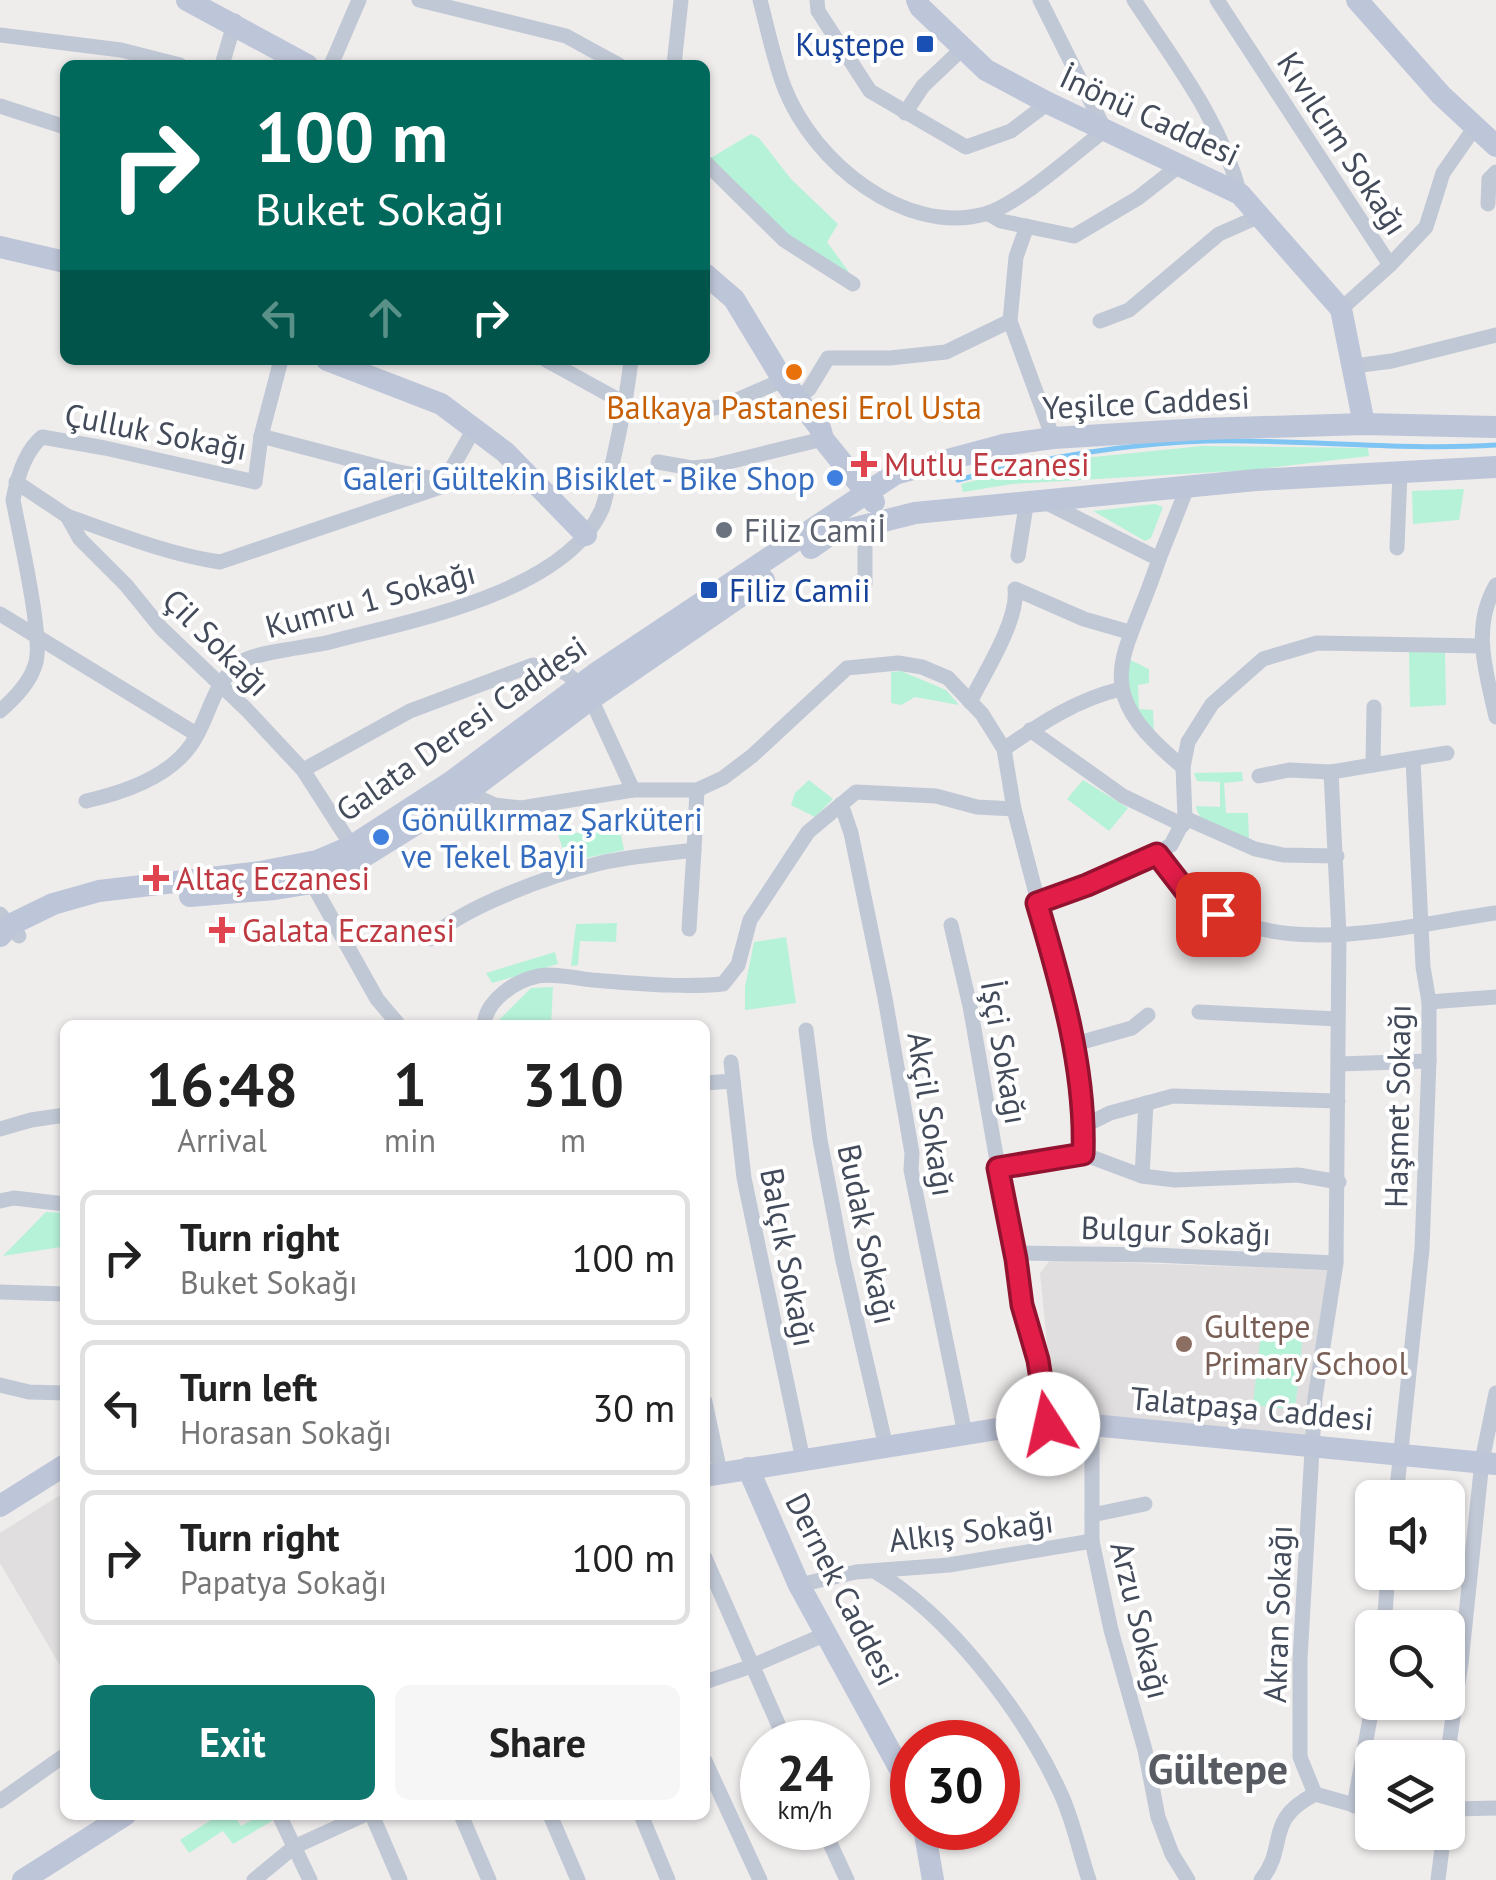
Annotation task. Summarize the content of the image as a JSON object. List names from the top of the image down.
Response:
{
  "streets": {
    "main road": [
      "İnönü Caddesi",
      "Yeşilce Caddesi",
      "Galata Deresi Caddesi",
      "Talatpaşa Caddesi",
      "Dernek Caddesi"
    ],
    "street": [
      "Kıvılcım Sokağı",
      "Çulluk Sokağı",
      "Kumru 1 Sokağı",
      "Çil Sokağı",
      "İşçi Sokağı",
      "Haşmet Sokağı",
      "Akçil Sokağı",
      "Bulgur Sokağı",
      "Budak Sokağı",
      "Balçık Sokağı",
      "Alkış Sokağı",
      "Akran Sokağı",
      "Arzu Sokağı"
    ]
  },
  "crossings": [
    ["İnönü Caddesi", "Yeşilce Caddesi"],
    ["Yeşilce Caddesi", "Galata Deresi Caddesi"],
    ["Çulluk Sokağı", "Çil Sokağı"],
    ["Kumru 1 Sokağı", "Çil Sokağı"],
    ["Çil Sokağı", "Galata Deresi Caddesi"],
    ["İşçi Sokağı", "Bulgur Sokağı"],
    ["İşçi Sokağı", "Talatpaşa Caddesi"],
    ["Haşmet Sokağı", "Talatpaşa Caddesi"],
    ["Akçil Sokağı", "Talatpaşa Caddesi"],
    ["Bulgur Sokağı", "Akran Sokağı"],
    ["Budak Sokağı", "Talatpaşa Caddesi"],
    ["Balçık Sokağı", "Talatpaşa Caddesi"],
    ["Talatpaşa Caddesi", "Dernek Caddesi"],
    ["Talatpaşa Caddesi", "Akran Sokağı"],
    ["Talatpaşa Caddesi", "Arzu Sokağı"],
    ["Alkış Sokağı", "Dernek Caddesi"],
    ["Alkış Sokağı", "Arzu Sokağı"]
  ],
  "districts": ["Gültepe"],
  "places": {
    "transit": ["Kuştepe", "Filiz Camii"],
    "other": [
      "Balkaya Pastanesi Erol Usta",
      "Galeri Gültekin Bisiklet - Bike Shop",
      "Filiz Camiİ",
      "Gönülkırmaz Şarküteri ve Tekel Bayii",
      "Gultepe Primary School"
    ],
    "health": ["Mutlu Eczanesi", "Altaç Eczanesi", "Galata Eczanesi"]
  },
  "page": {
    "turn": ["100 m", "Buket Sokağı"],
    "eta": [
      "16:48",
      "Arrival",
      "1",
      "min",
      "310",
      "m"
    ],
    "list": [
      {
        "name": "Turn right",
        "note": "Buket Sokağı",
        "value": "100 m"
      },
      {
        "name": "Turn left",
        "note": "Horasan Sokağı",
        "value": "30 m"
      },
      {
        "name": "Turn right",
        "note": "Papatya Sokağı",
        "value": "100 m"
      }
    ],
    "buttons": ["Exit", "Share"],
    "speed": "24 km/h",
    "limit": "30"
  }
}
